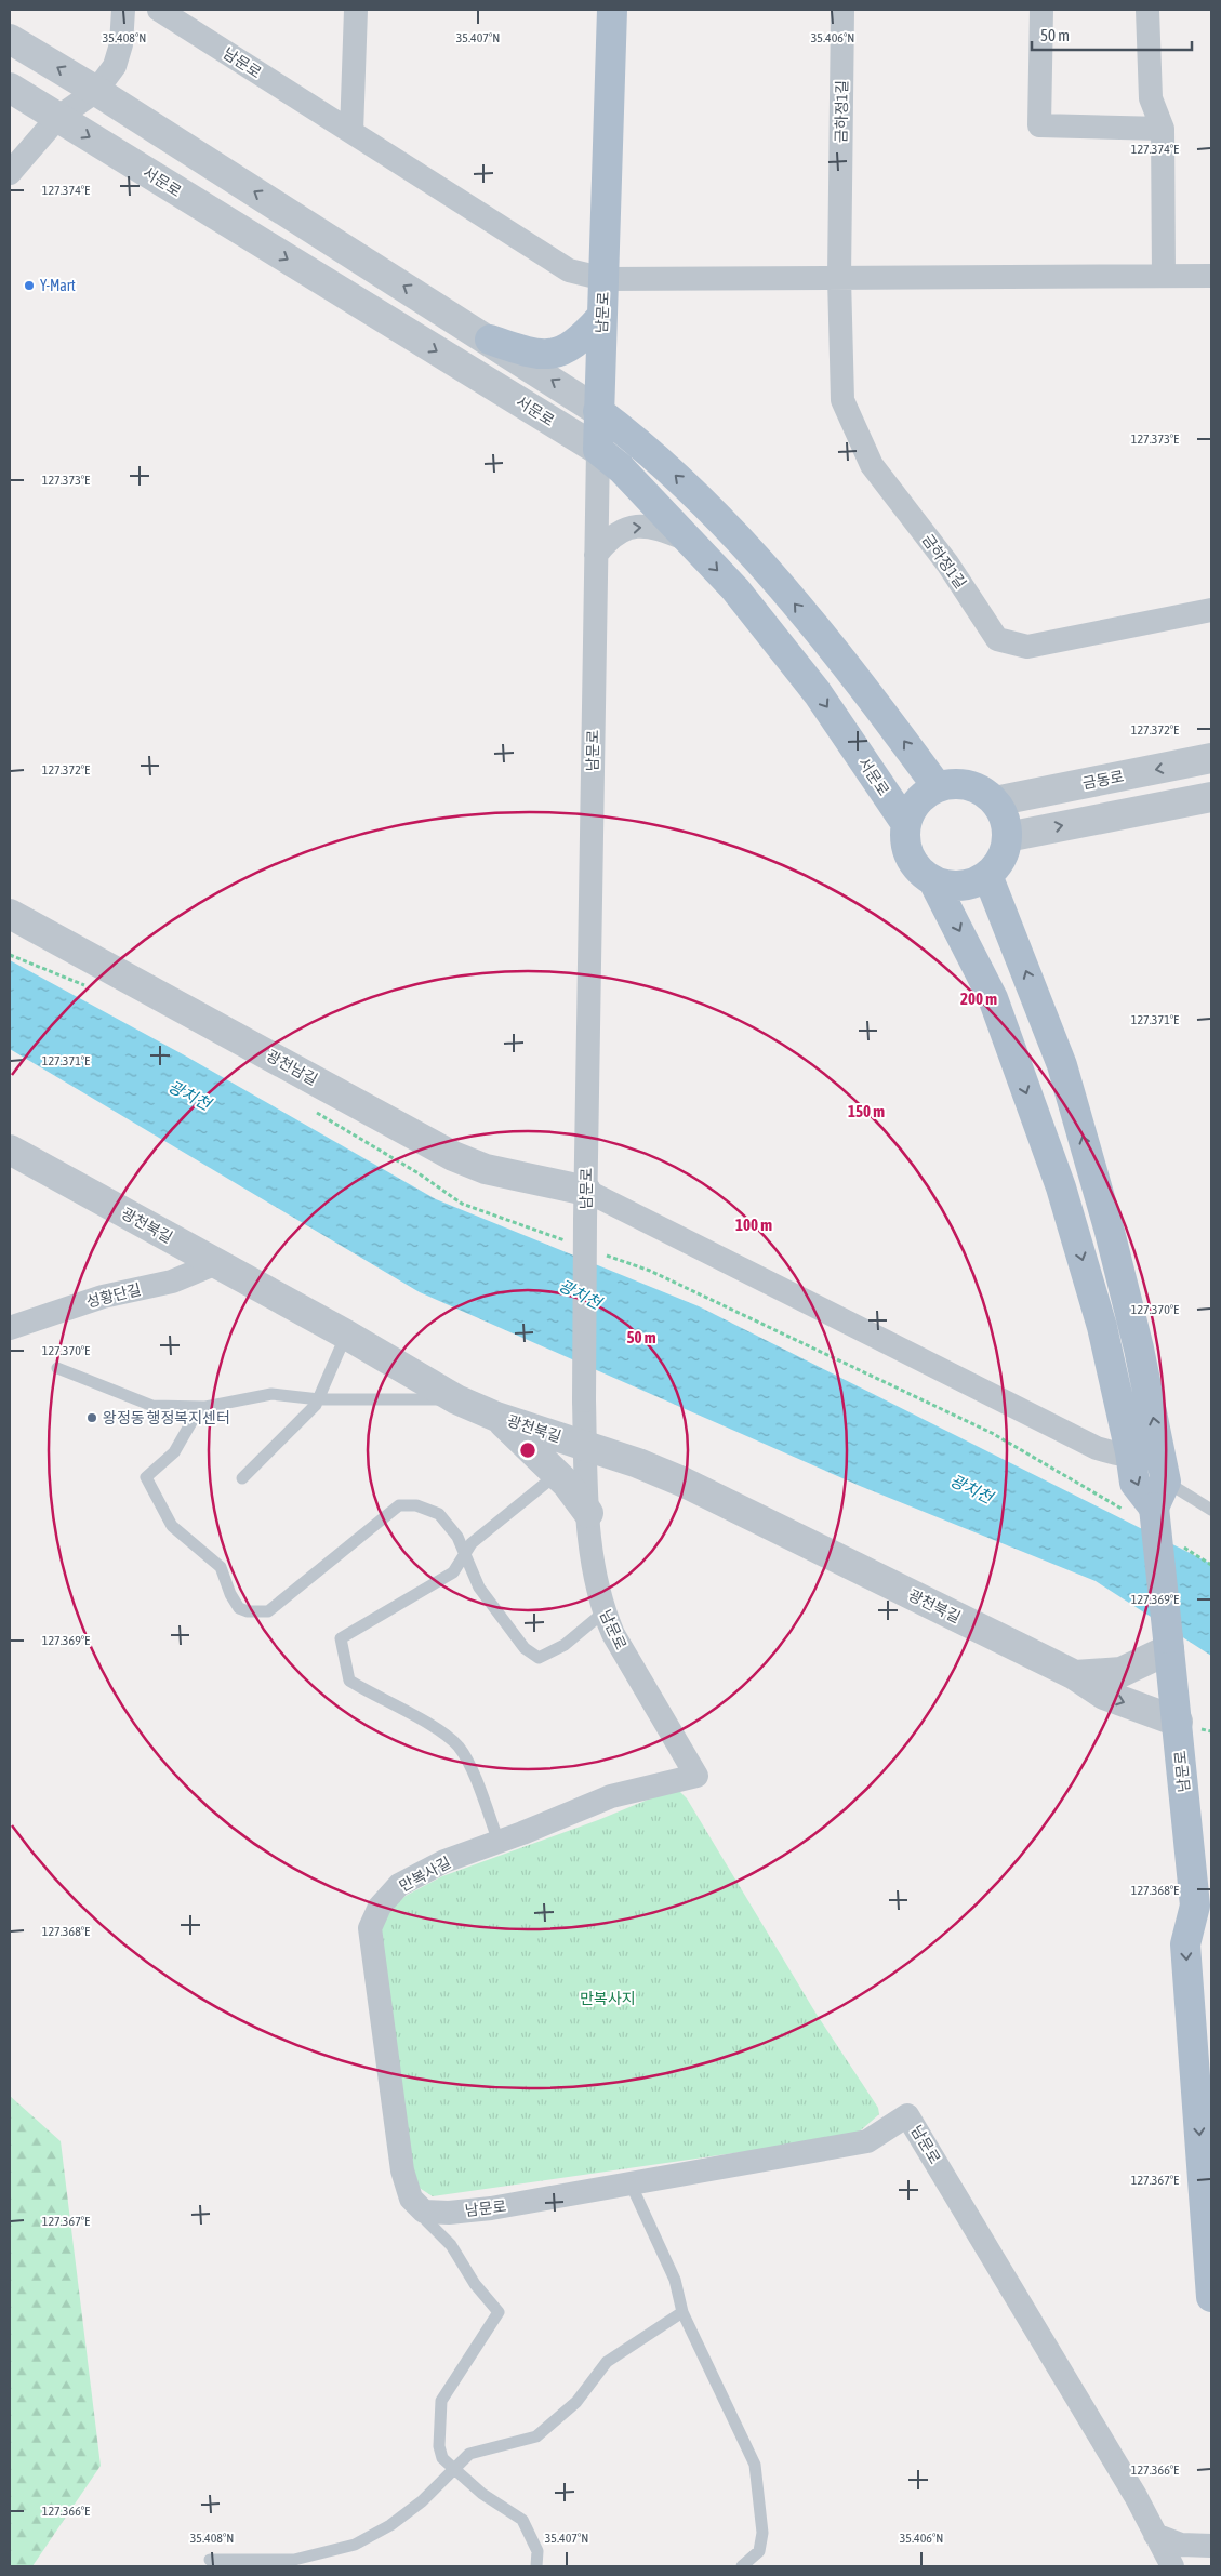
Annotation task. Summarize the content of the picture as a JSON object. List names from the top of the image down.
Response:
{
  "streets": {
    "main road": ["남문로", "서문로"],
    "street": [
      "금하정1길",
      "금동로",
      "광천남길",
      "광천북길",
      "성황단길",
      "만복사길"
    ]
  },
  "crossings": [
    ["남문로", "서문로"],
    ["남문로", "금동로"],
    ["남문로", "광천남길"],
    ["남문로", "광천북길"],
    ["남문로", "만복사길"],
    ["서문로", "금동로"],
    ["광천북길", "성황단길"]
  ],
  "water": ["광치천"],
  "parks": ["만복사지"],
  "places": ["Y-Mart", "왕정동 행정복지센터"],
  "scale_bar": "50 m",
  "coordinates": [
    "35.408°N",
    "35.407°N",
    "35.406°N",
    "127.374°E",
    "127.373°E",
    "127.372°E",
    "127.371°E",
    "127.370°E",
    "127.369°E",
    "127.368°E",
    "127.367°E",
    "127.366°E"
  ],
  "rings": [
    "200 m",
    "150 m",
    "100 m",
    "50 m"
  ]
}
